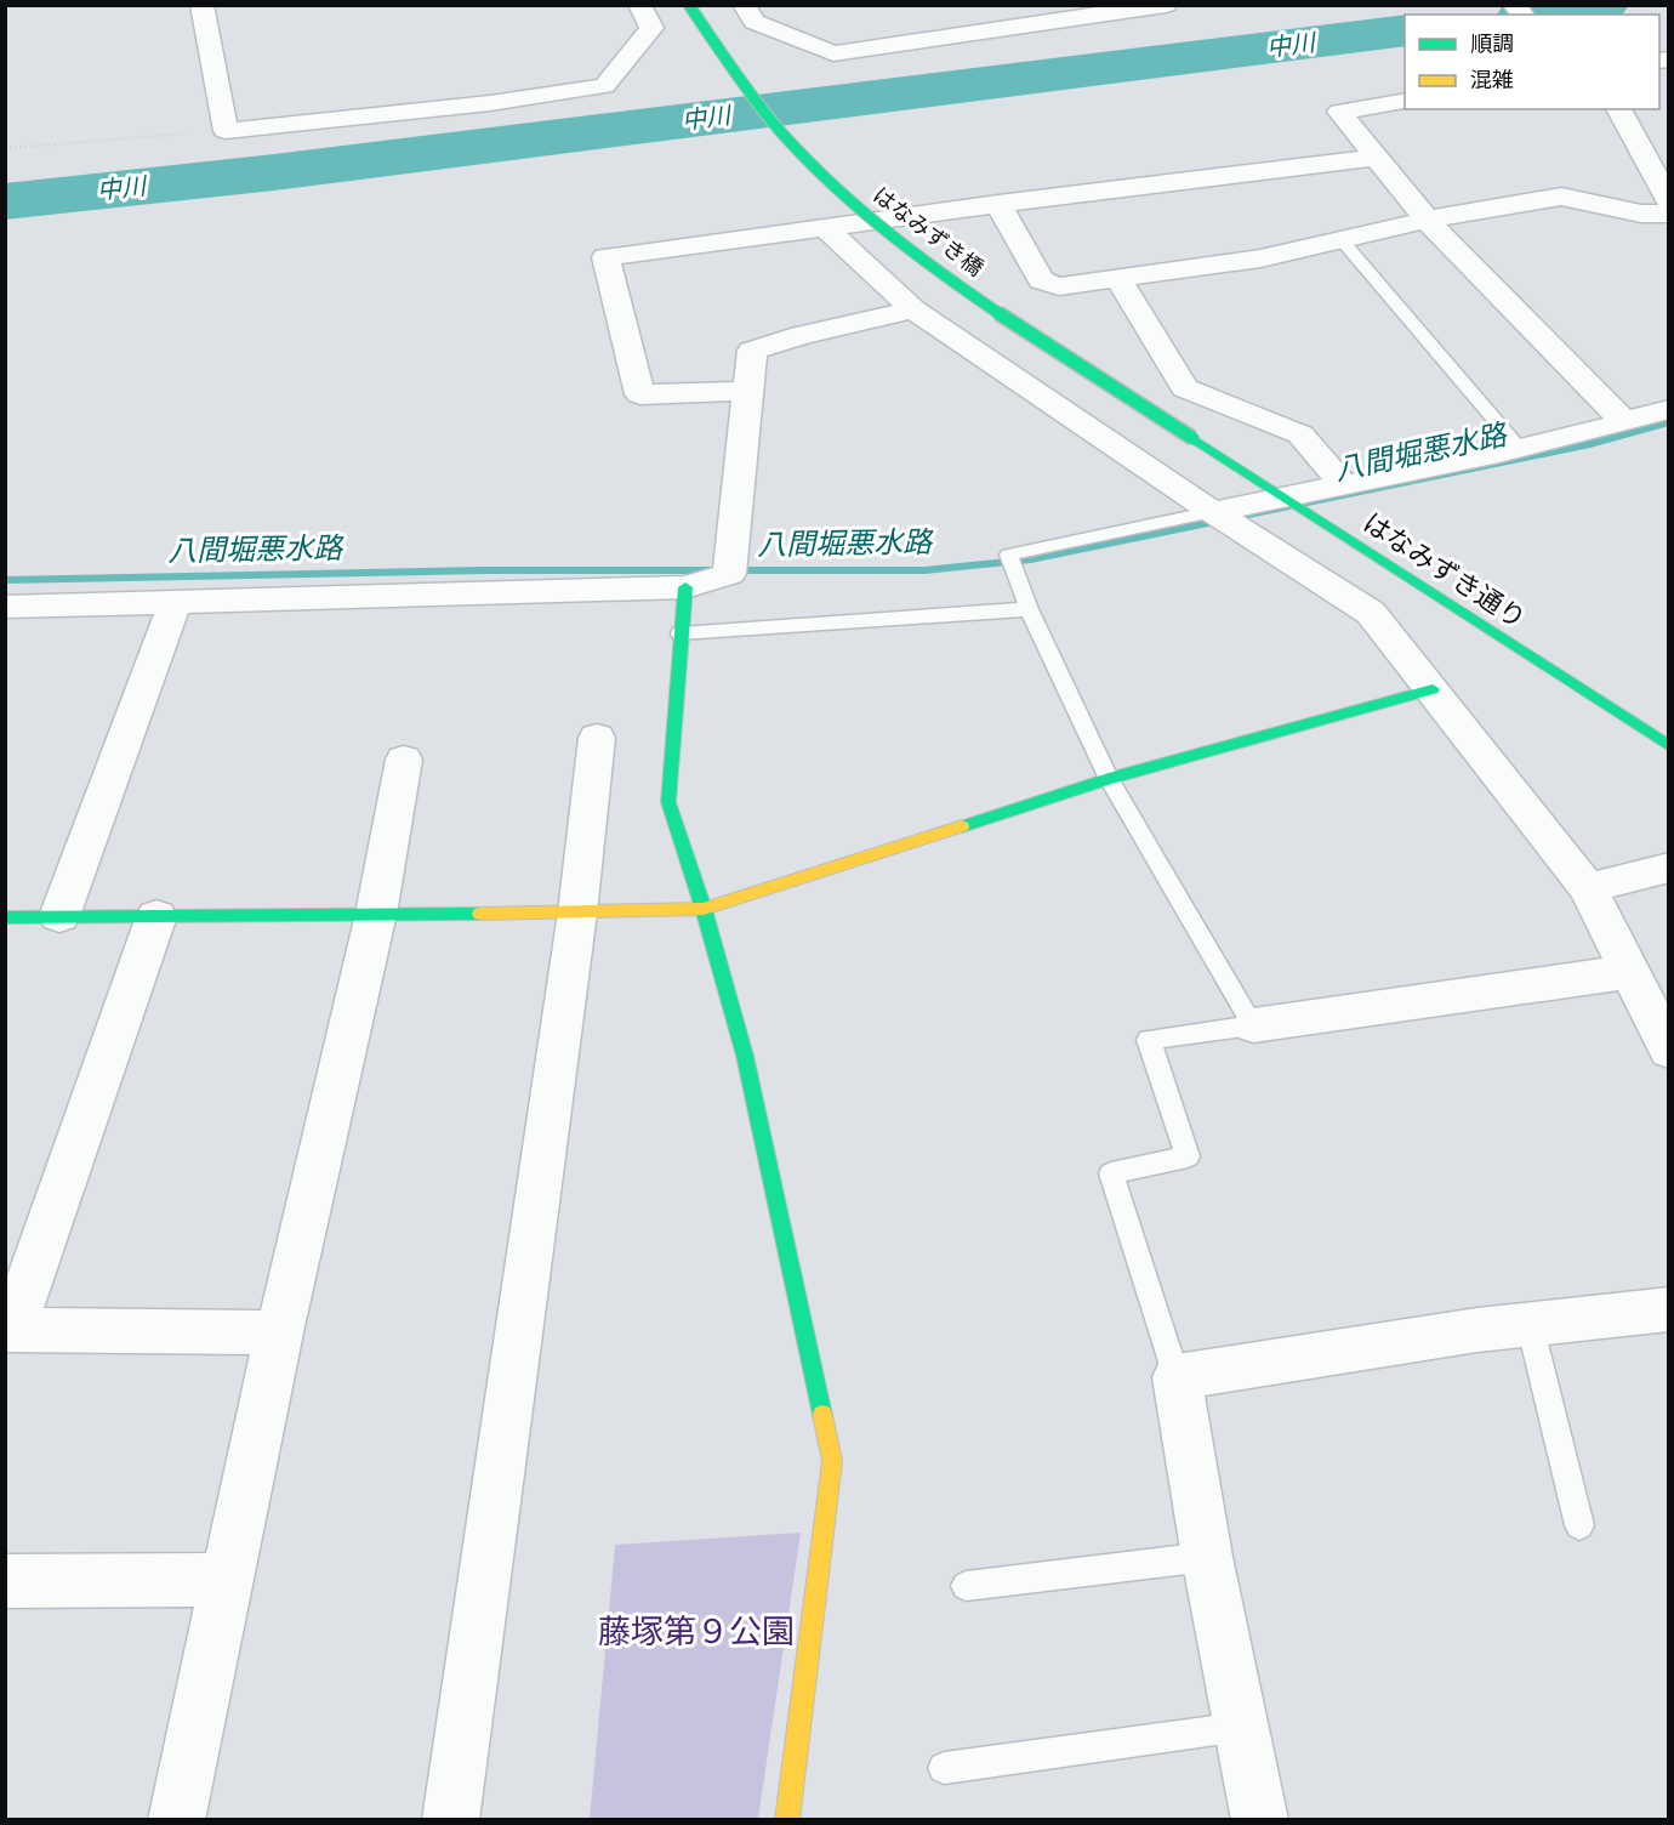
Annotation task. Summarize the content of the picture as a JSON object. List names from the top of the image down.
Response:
{
  "streets": {
    "street": ["はなみずき橋", "はなみずき通り"]
  },
  "crossings": [
    ["はなみずき橋", "はなみずき通り"]
  ],
  "water": ["中川", "八間堀悪水路"],
  "parks": ["藤塚第９公園"],
  "legend": ["順調", "混雑"]
}
